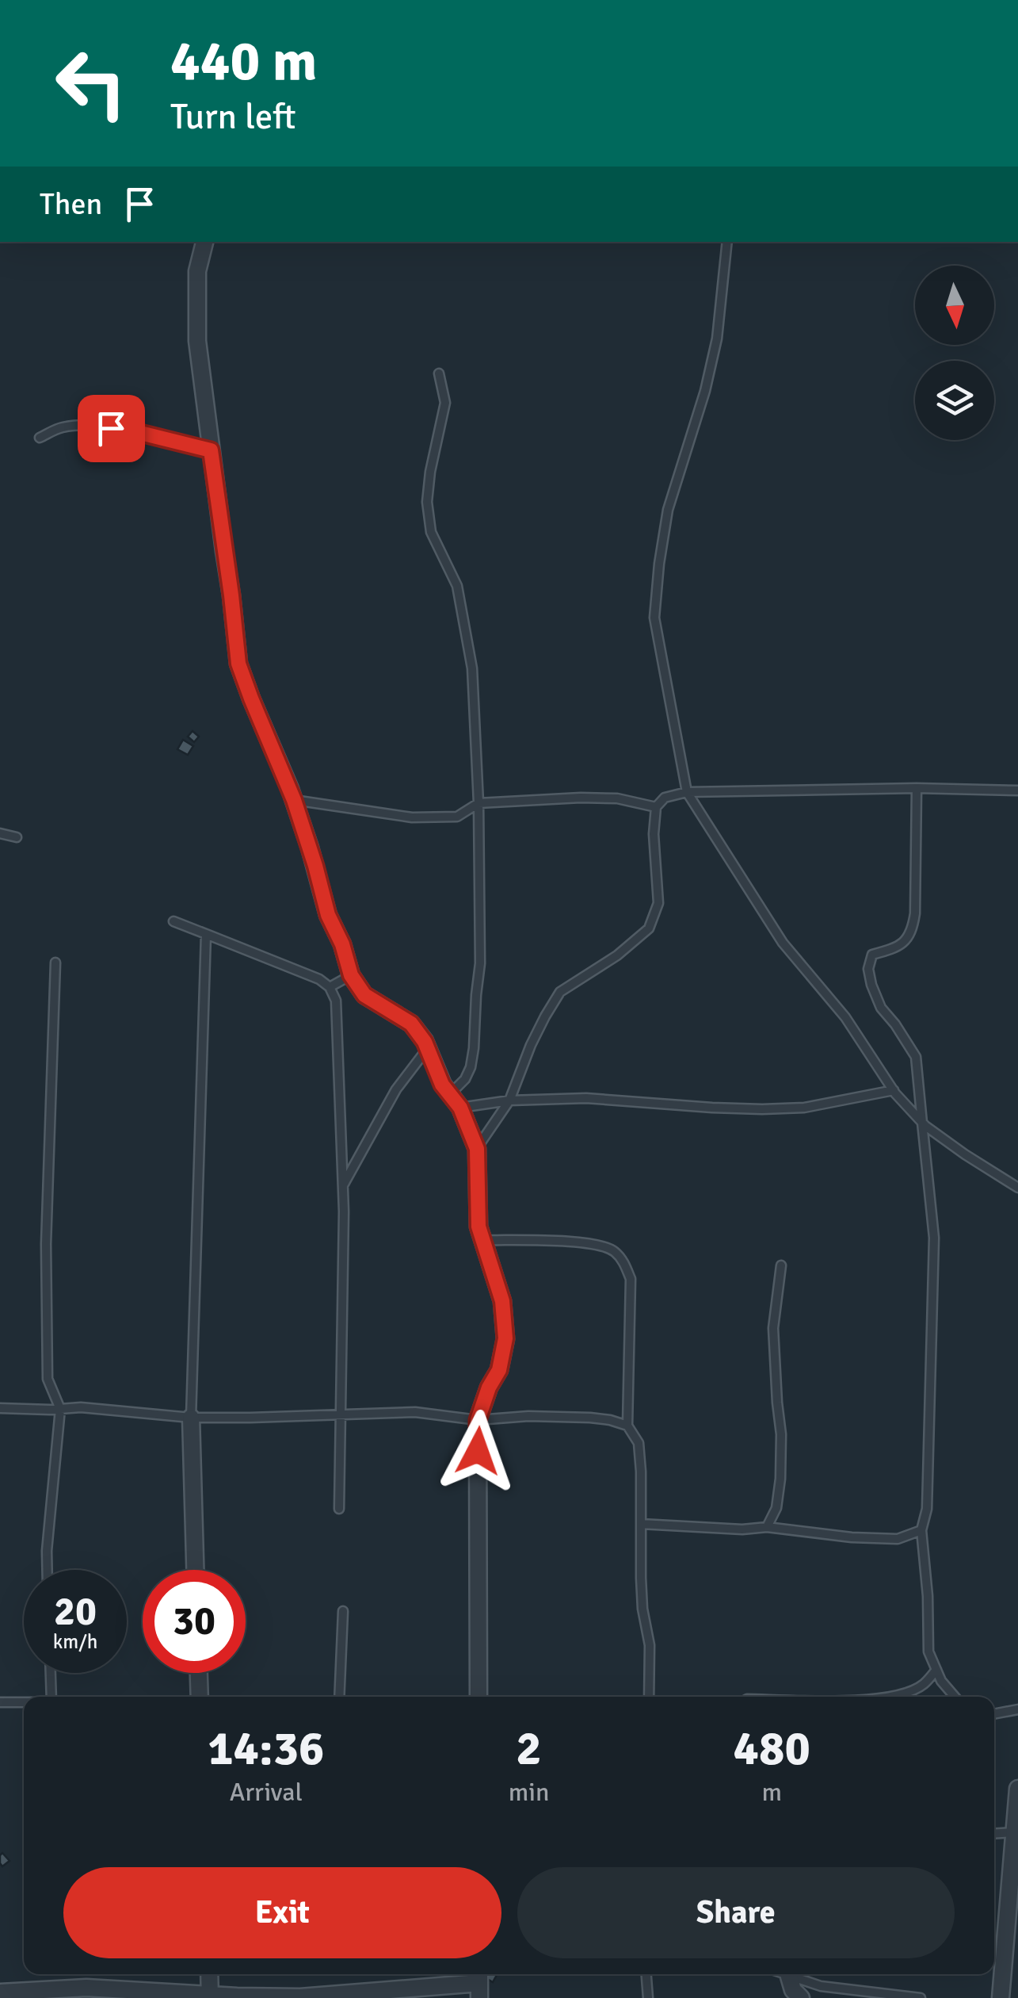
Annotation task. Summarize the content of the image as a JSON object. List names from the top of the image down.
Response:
{
  "north": "bottom",
  "page": {
    "turn": ["440 m", "Turn left"],
    "then": "Then",
    "speed": "20 km/h",
    "limit": "30",
    "eta": [
      "14:36",
      "Arrival",
      "2",
      "min",
      "480",
      "m"
    ],
    "buttons": ["Exit", "Share"]
  }
}
